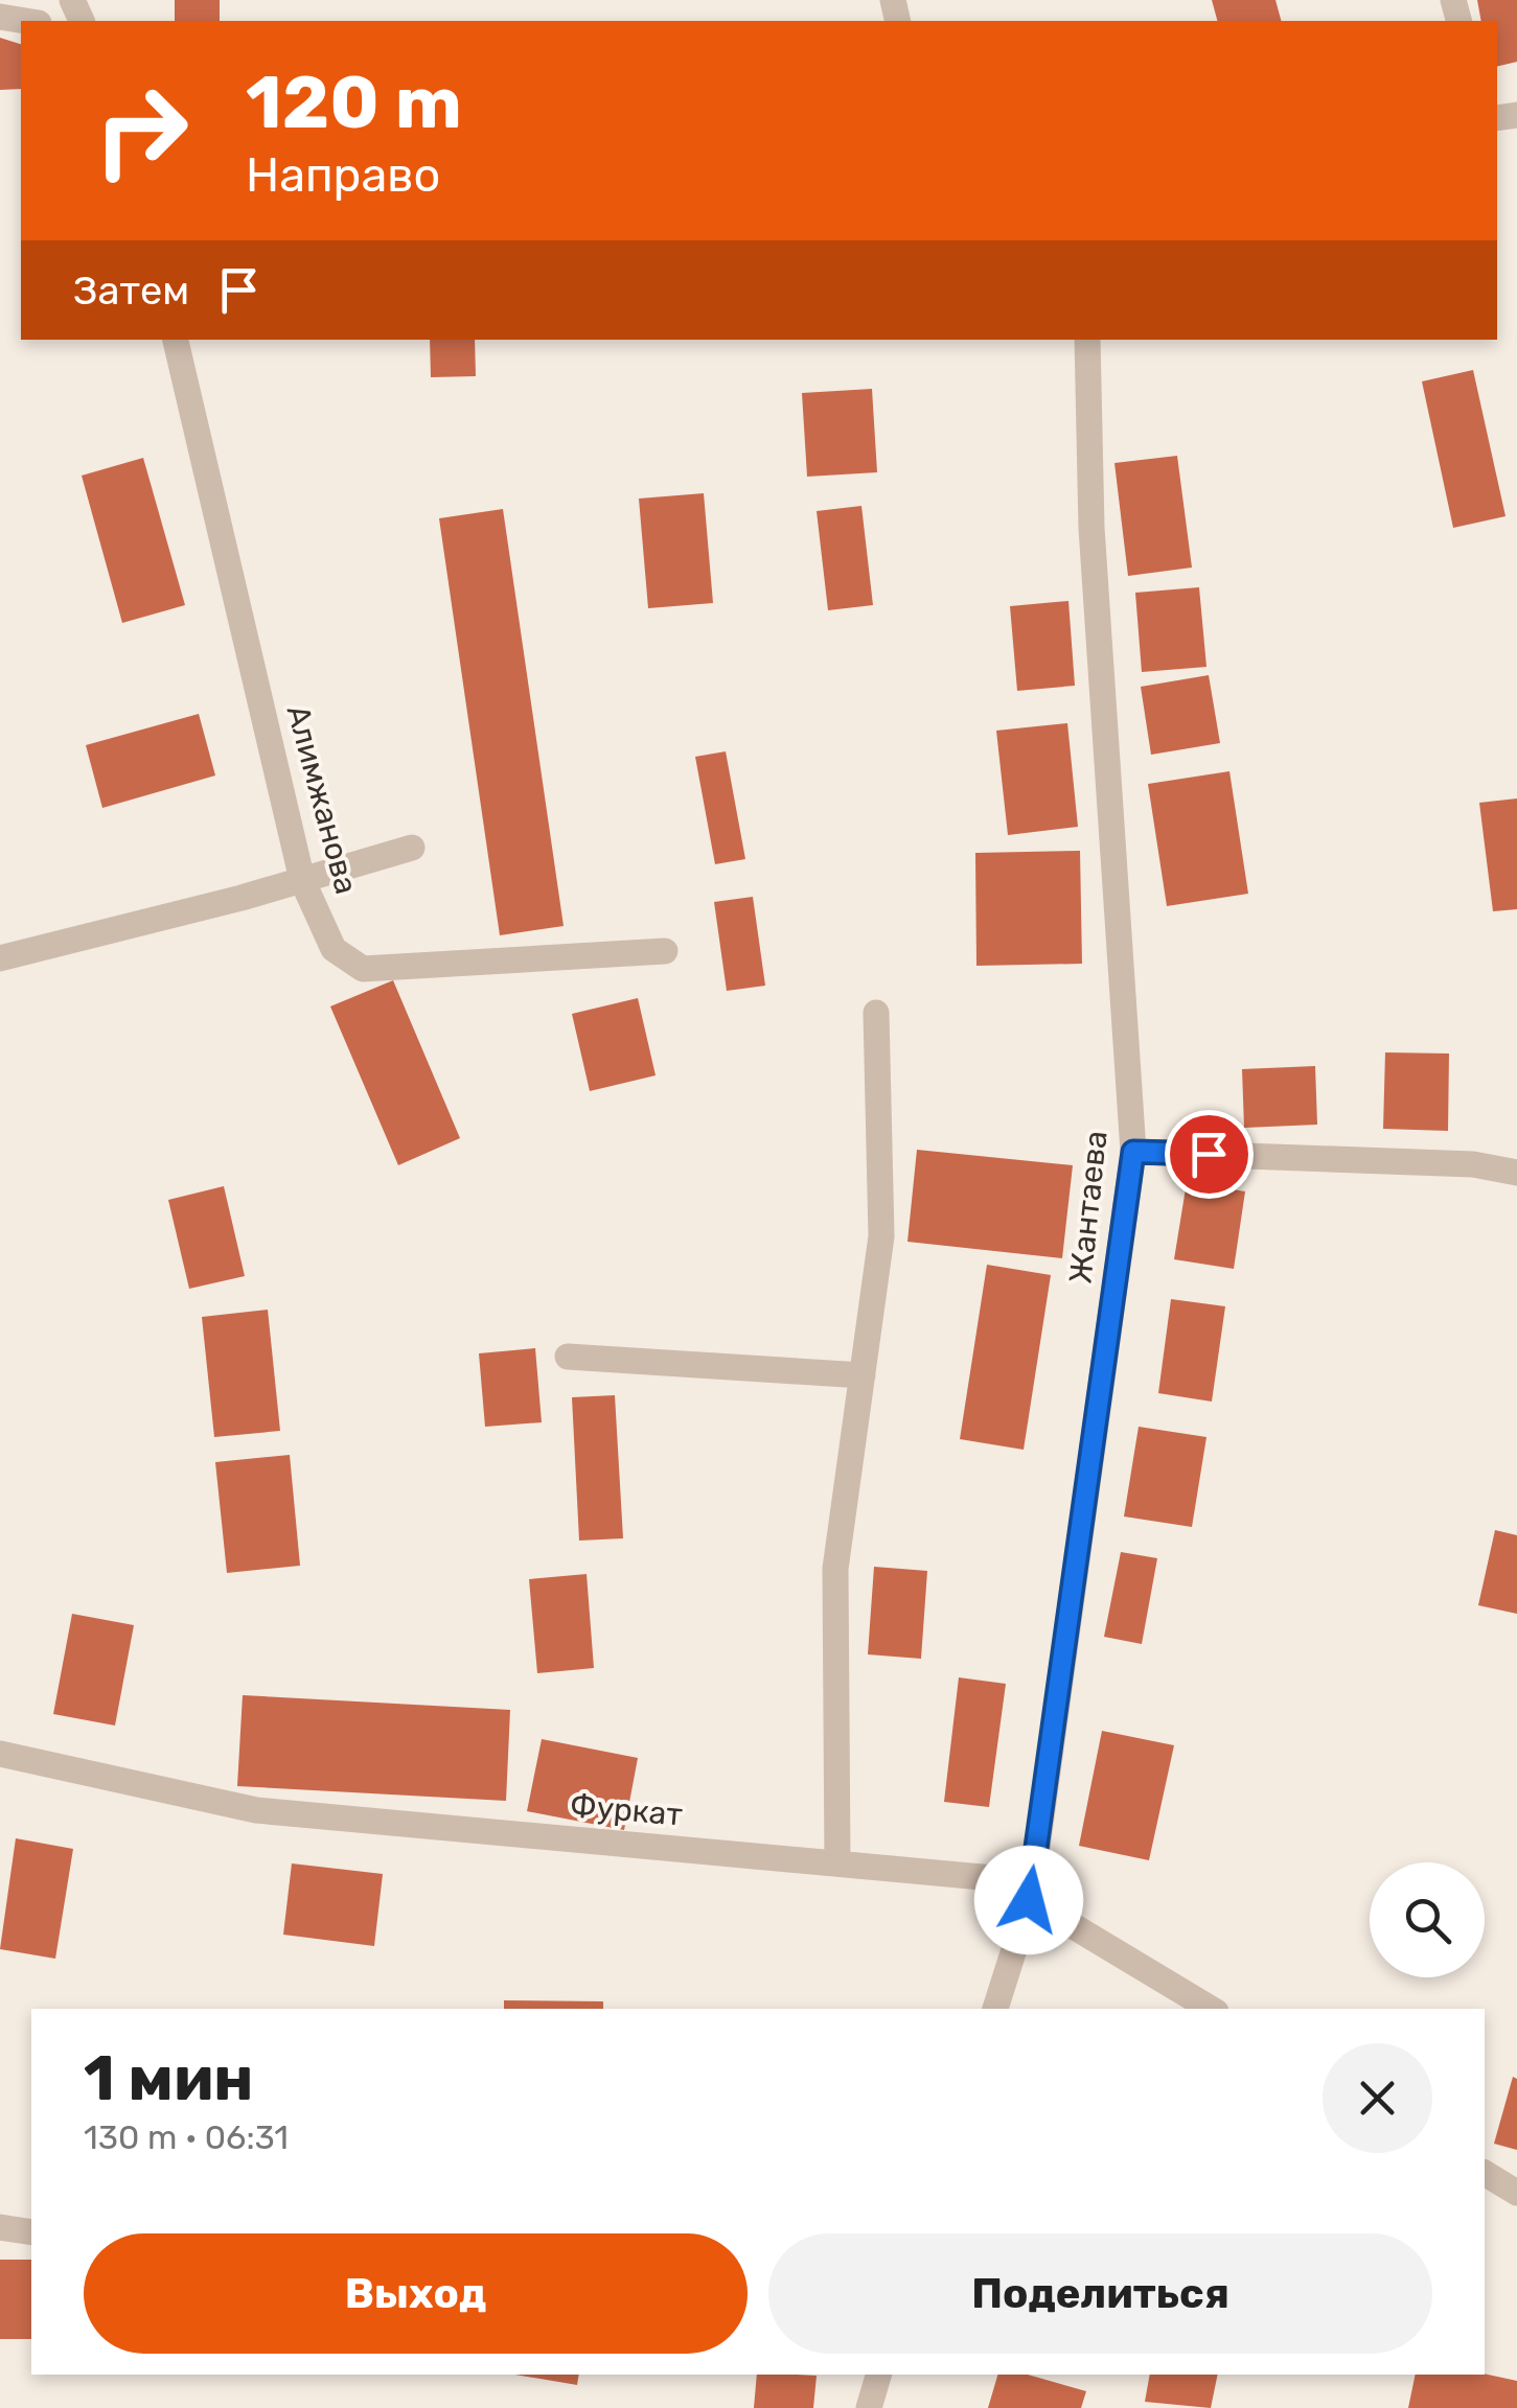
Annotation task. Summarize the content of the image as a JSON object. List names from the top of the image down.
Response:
{
  "streets": {
    "street": ["Алимжанова", "Жантаева", "Фуркат"]
  },
  "crossings": [
    ["Жантаева", "Фуркат"]
  ],
  "page": {
    "turn": ["120 m", "Направо"],
    "then": "Затем",
    "heading": ["1 мин", "130 m · 06:31"],
    "buttons": ["Выход", "Поделиться"]
  }
}
